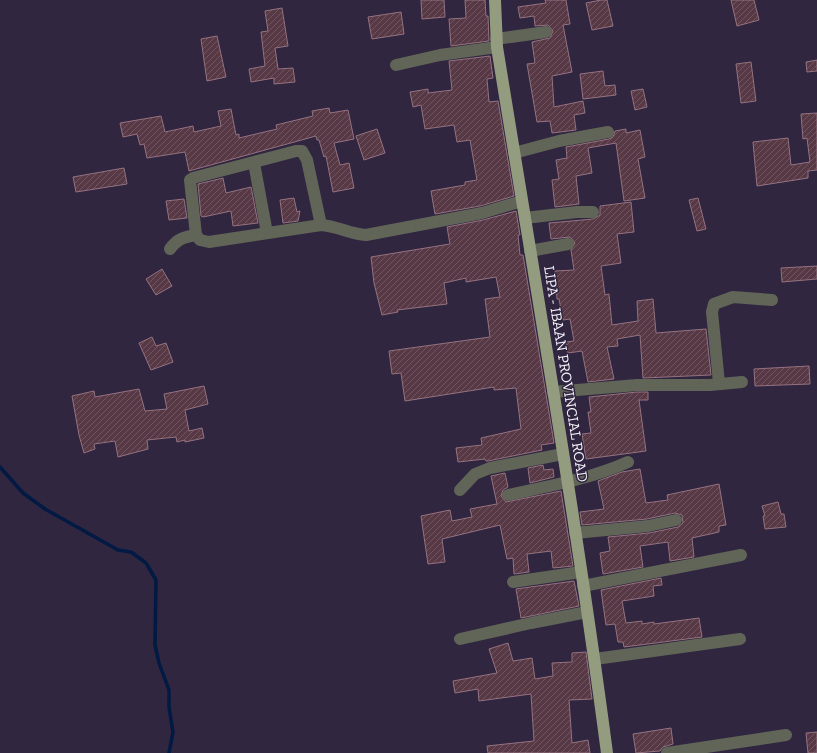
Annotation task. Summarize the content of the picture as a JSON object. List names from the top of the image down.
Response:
{
  "streets": {
    "main road": ["LIPA - IBAAN PROVINCIAL ROAD"]
  }
}
